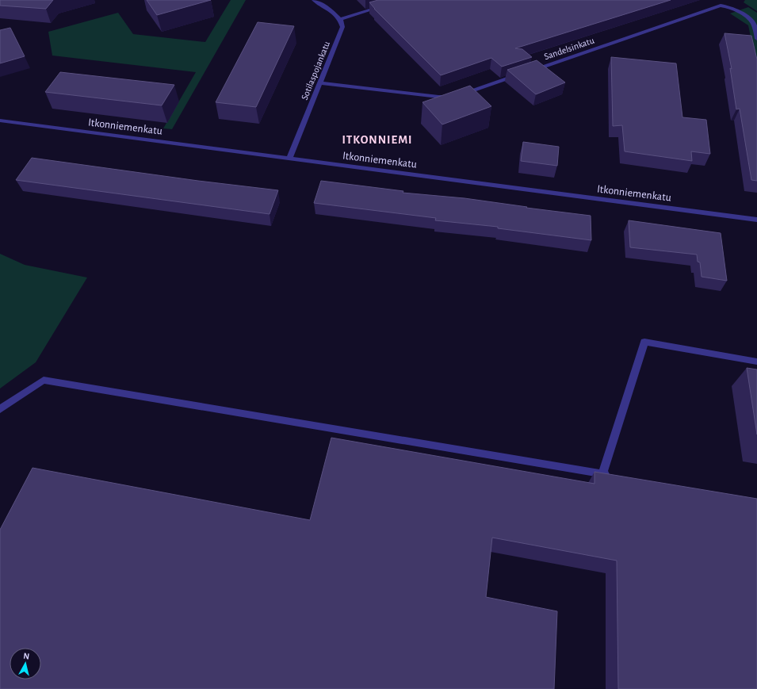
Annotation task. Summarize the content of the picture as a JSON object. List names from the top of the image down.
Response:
{
  "streets": {
    "street": ["Sandelsinkatu", "Sotilaspojankatu", "Itkonniemenkatu"]
  },
  "crossings": [
    ["Sandelsinkatu", "Sotilaspojankatu"],
    ["Sotilaspojankatu", "Itkonniemenkatu"]
  ],
  "districts": ["ITKONNIEMI"],
  "north": "top"
}
